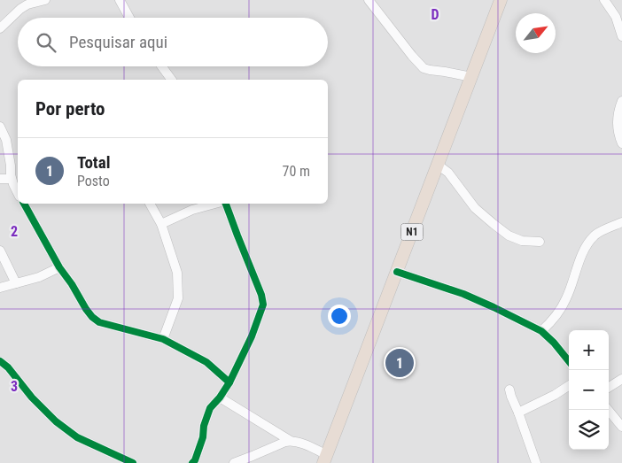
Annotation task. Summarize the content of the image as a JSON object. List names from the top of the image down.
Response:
{
  "streets": {
    "highway": ["N1"]
  },
  "north": "top right",
  "page": {
    "search": "Pesquisar aqui",
    "heading": "Por perto",
    "list": [
      {
        "mark": "1",
        "name": "Total",
        "note": "Posto",
        "value": "70 m"
      }
    ],
    "map_buttons": ["+", "−"],
    "pins": "1"
  },
  "grid": {
    "columns": ["D"],
    "rows": ["2", "3"]
  }
}
